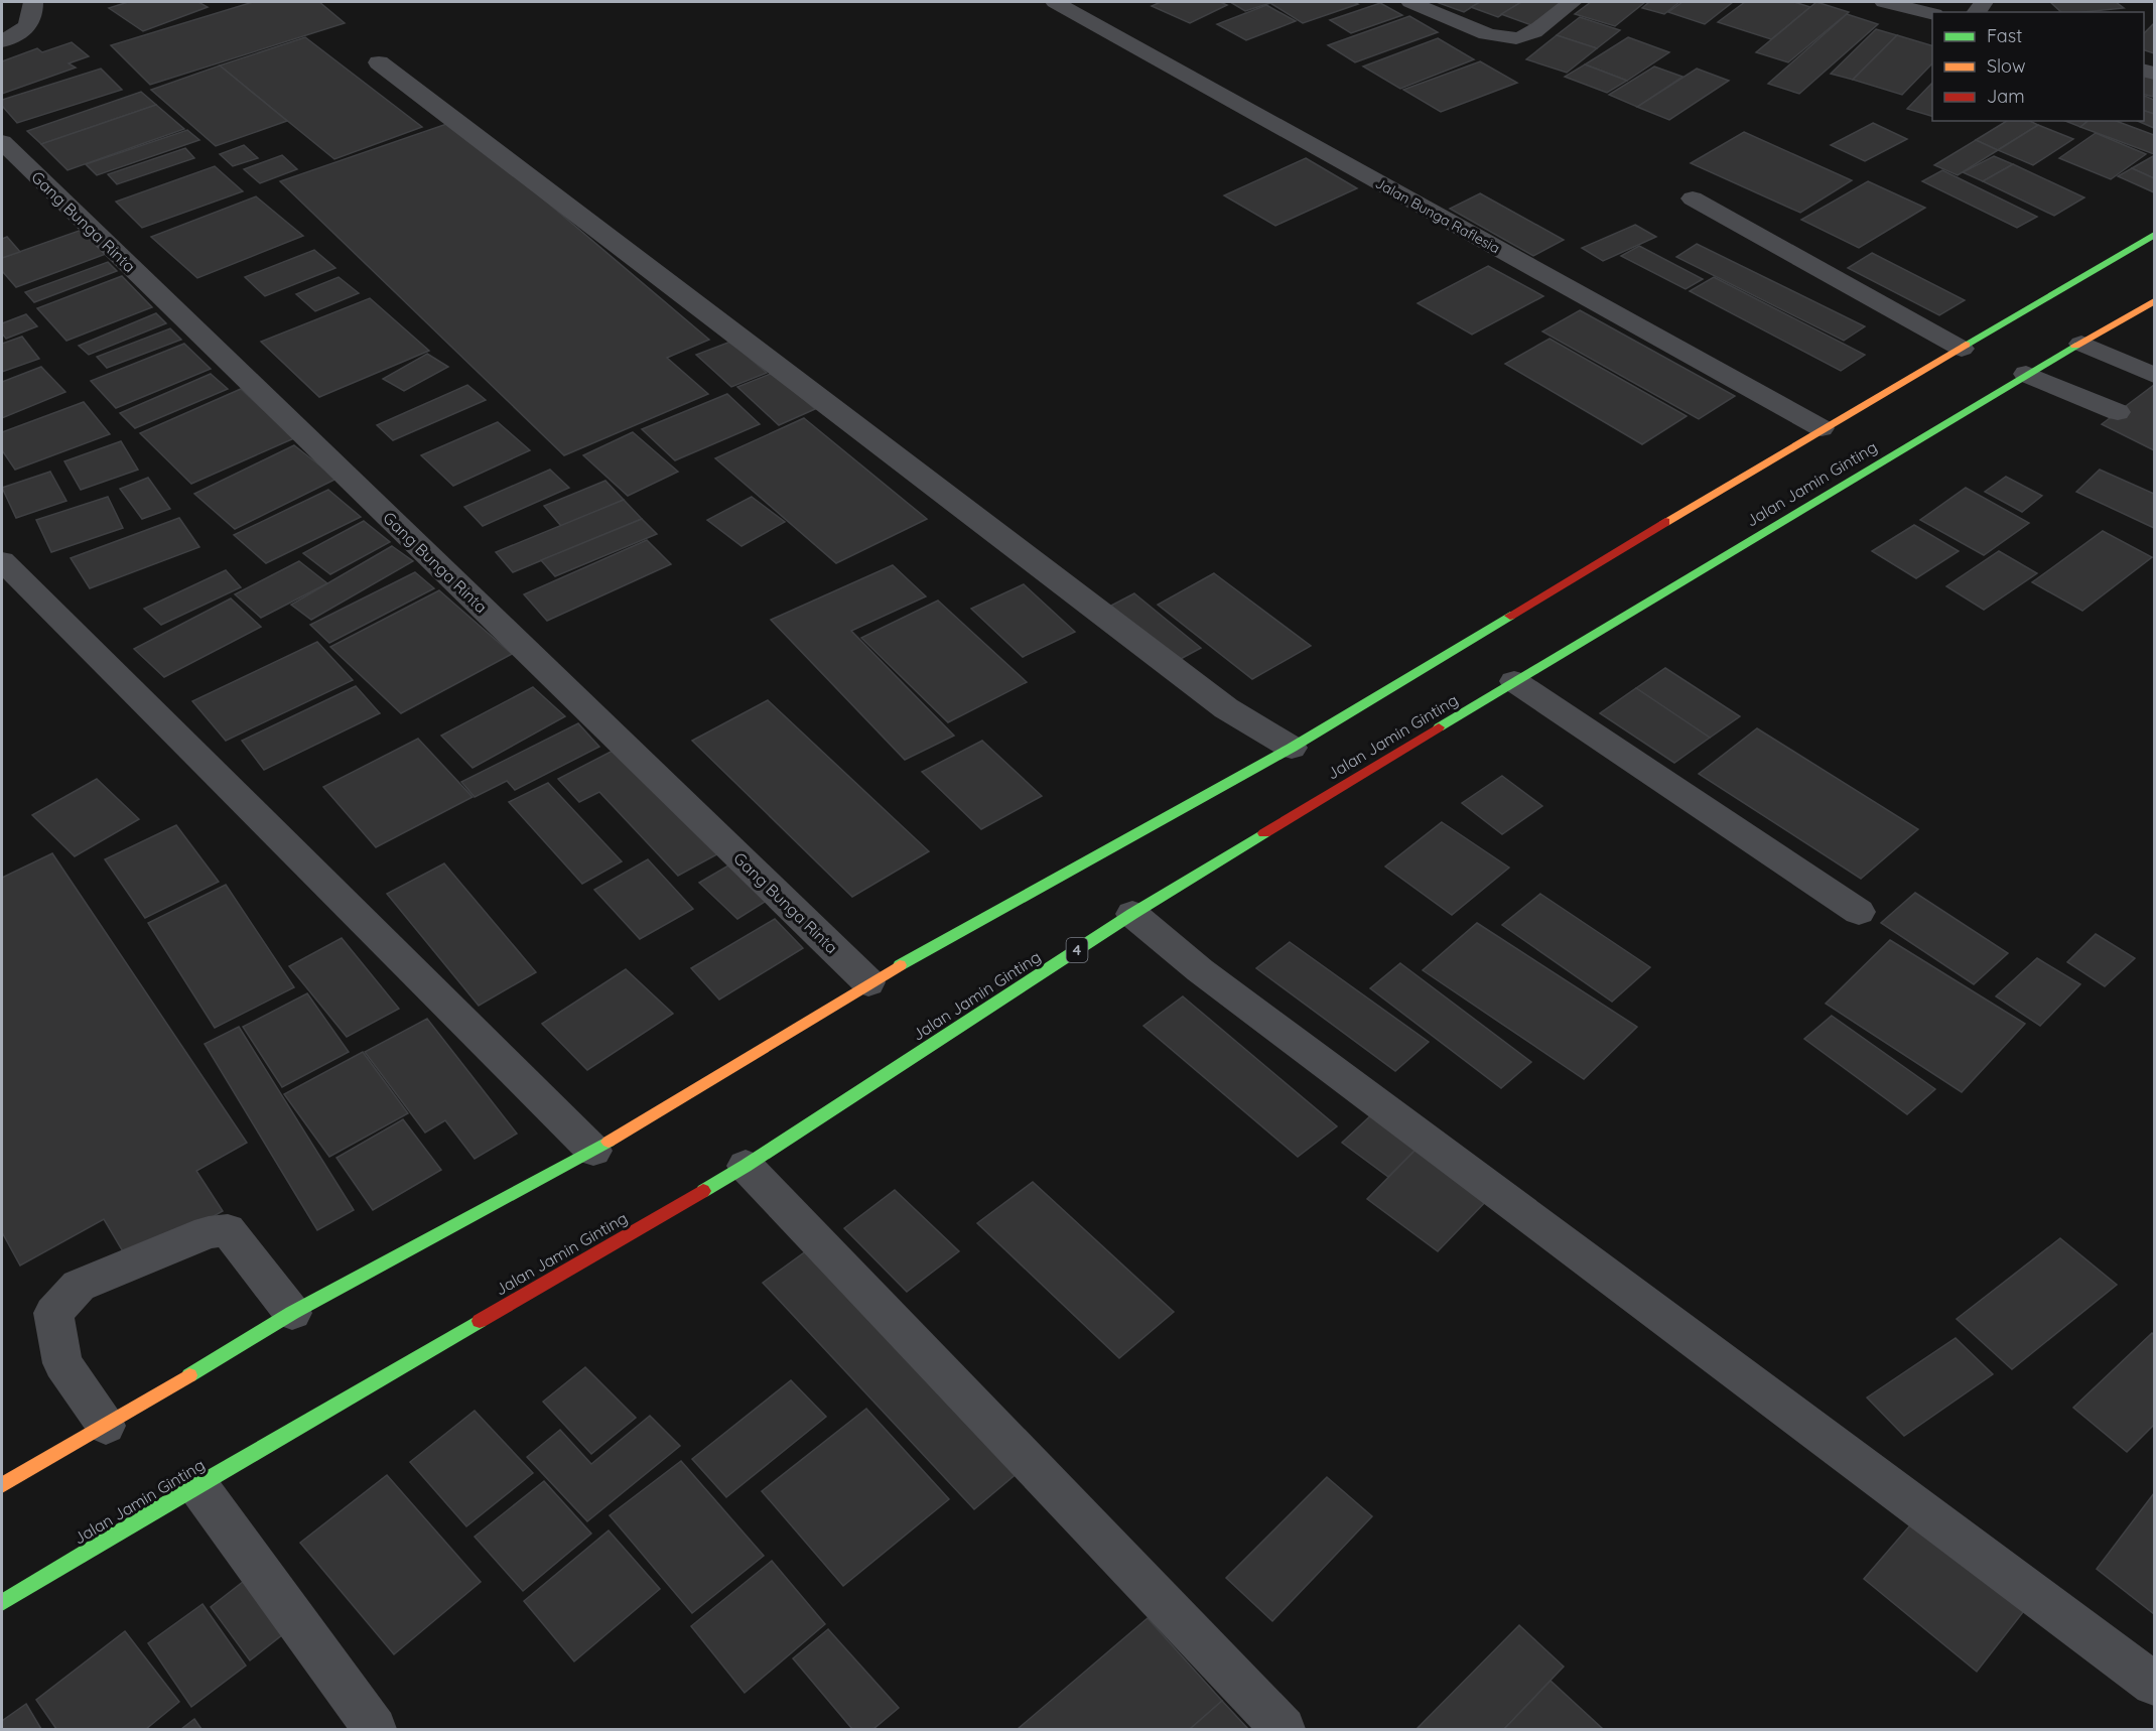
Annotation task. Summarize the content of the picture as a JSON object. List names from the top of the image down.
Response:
{
  "streets": {
    "highway": ["Jalan Jamin Ginting", "4"],
    "street": ["Jalan Bunga Raflesia", "Gang Bunga Rinta"]
  },
  "legend": ["Fast", "Slow", "Jam"]
}
